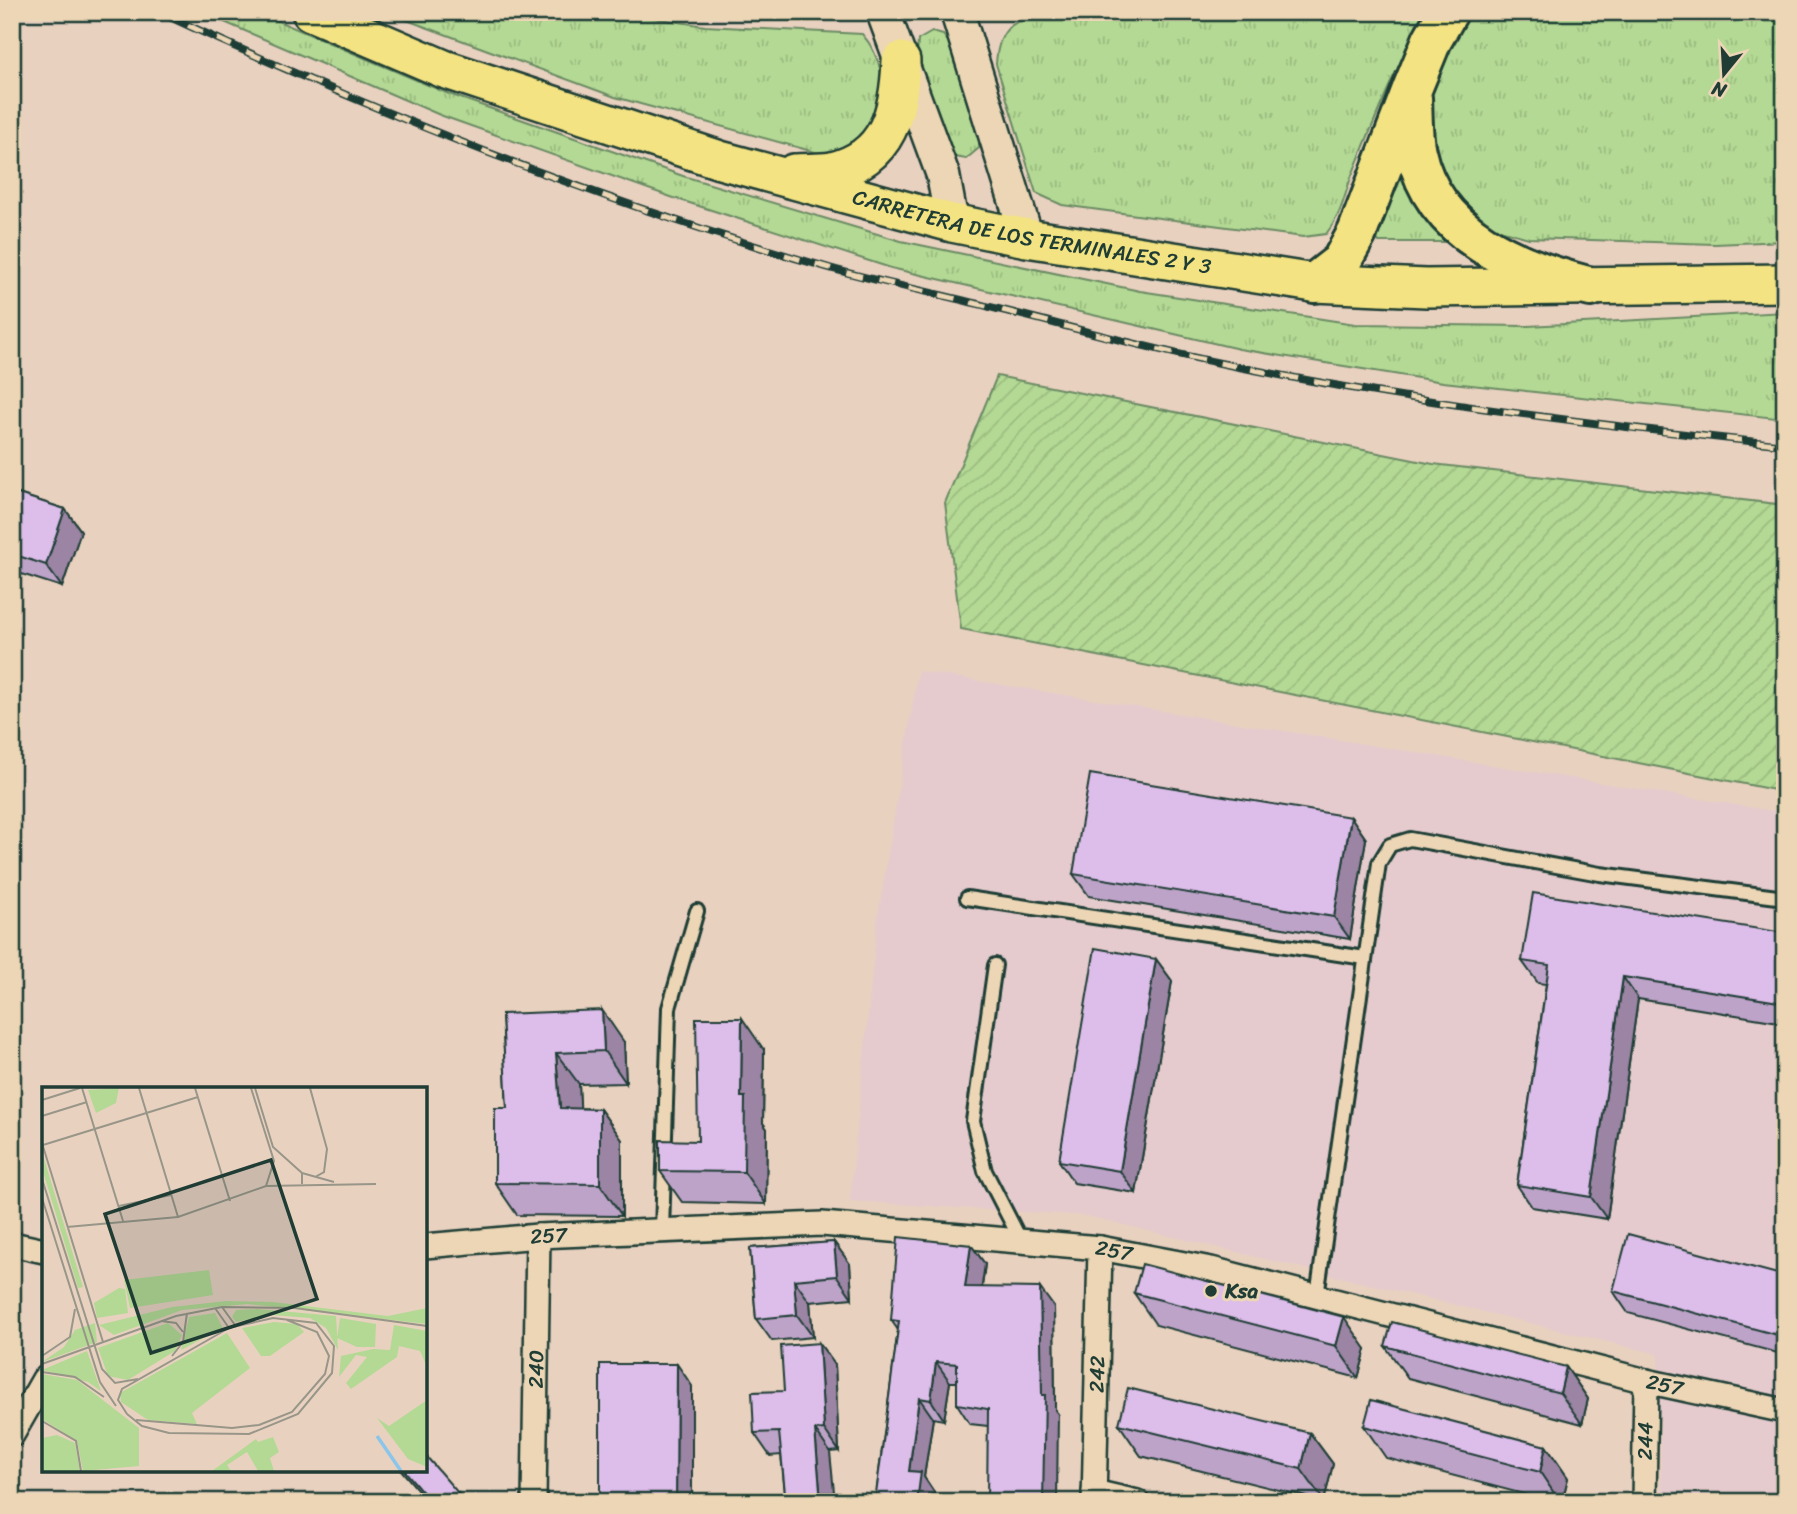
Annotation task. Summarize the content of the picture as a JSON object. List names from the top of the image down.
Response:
{
  "streets": {
    "main road": ["CARRETERA DE LOS TERMINALES 2 Y 3"],
    "street": [
      "257",
      "240",
      "242",
      "244"
    ]
  },
  "crossings": [
    ["257", "240"],
    ["257", "242"],
    ["257", "244"]
  ],
  "places": ["Ksa"],
  "north": "bottom"
}
